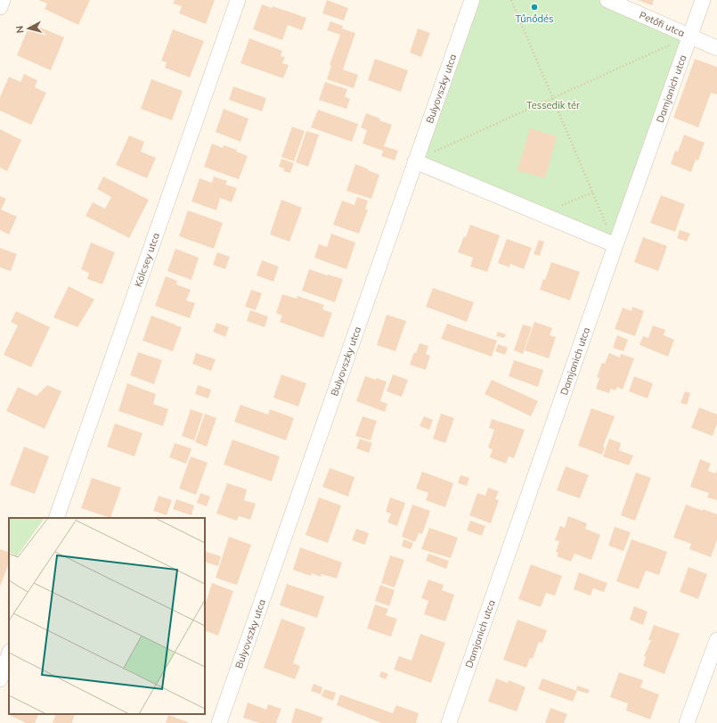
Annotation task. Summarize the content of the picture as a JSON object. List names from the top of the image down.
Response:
{
  "streets": {
    "street": [
      "Petőfi utca",
      "Bulyovszky utca",
      "Damjanich utca",
      "Kölcsey utca"
    ]
  },
  "crossings": [
    ["Petőfi utca", "Damjanich utca"]
  ],
  "parks": ["Tessedik tér"],
  "places": ["Tűnődés"],
  "north": "left"
}
